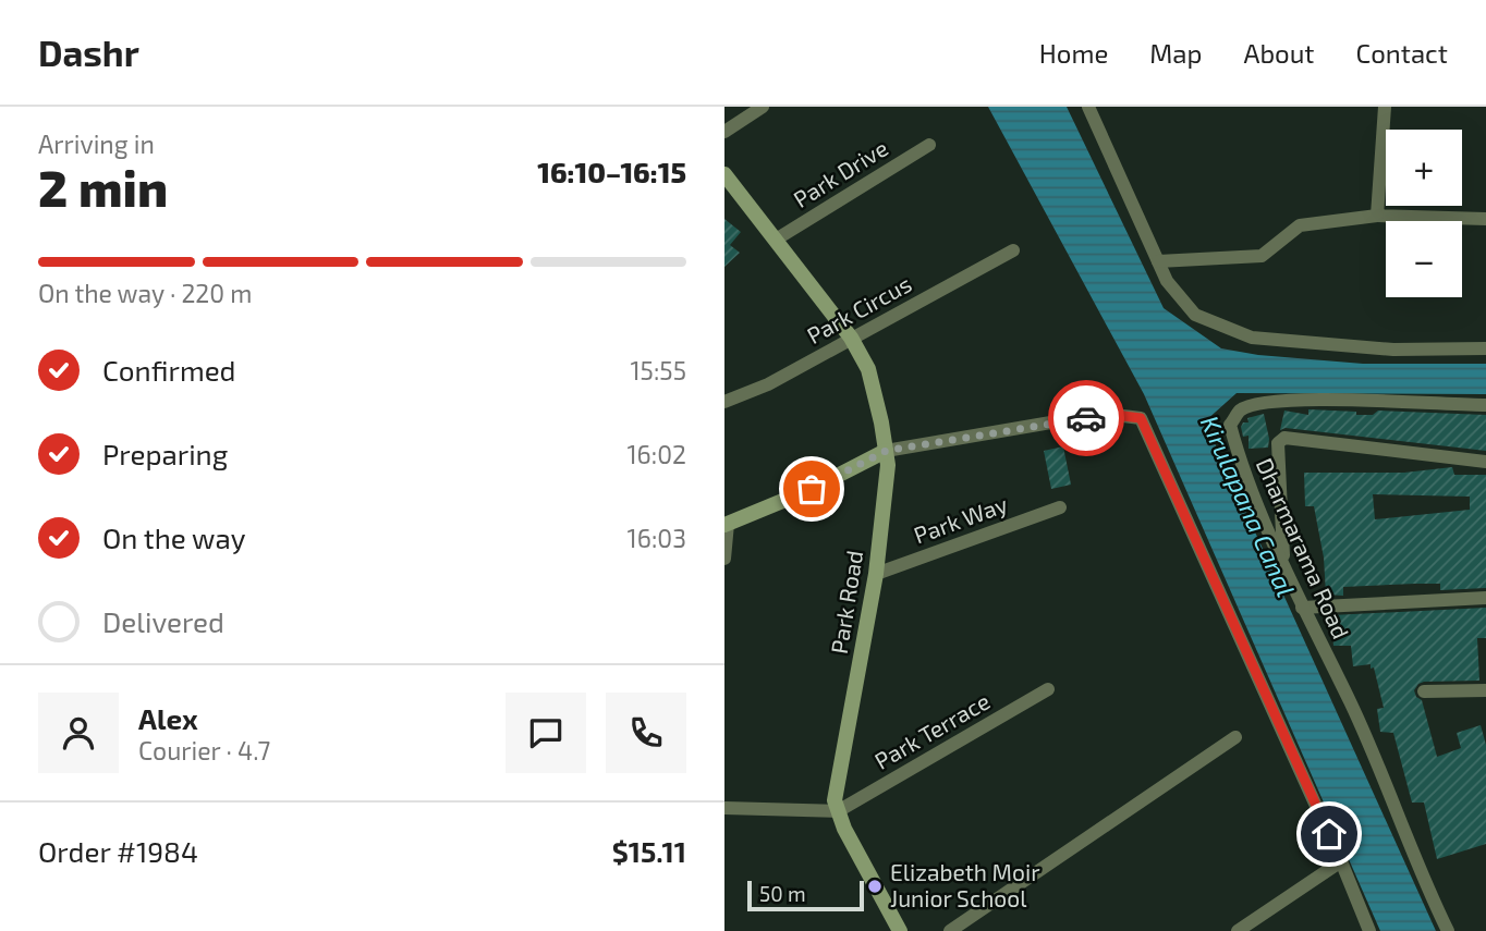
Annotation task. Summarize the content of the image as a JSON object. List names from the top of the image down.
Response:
{
  "streets": {
    "main road": ["Park Road"],
    "street": [
      "Park Drive",
      "Park Circus",
      "Park Way",
      "Dharmarama Road",
      "Park Terrace"
    ]
  },
  "crossings": [
    ["Park Drive", "Park Road"],
    ["Park Circus", "Park Road"],
    ["Park Way", "Park Road"],
    ["Park Road", "Park Terrace"]
  ],
  "water": ["Kirulapana Canal"],
  "places": ["Elizabeth Moir Junior School"],
  "scale_bar": "50 m",
  "page": {
    "header": "Dashr",
    "nav": [
      "Home",
      "Map",
      "About",
      "Contact"
    ],
    "heading": ["2 min", "Arriving in", "16:10–16:15"],
    "panel": [
      "Alex",
      "Courier · 4.7",
      "Order #1984",
      "$15.11"
    ],
    "map_buttons": ["+", "−"],
    "bar": "On the way · 220 m",
    "list": [
      ["Confirmed", "15:55"],
      ["Preparing", "16:02"],
      ["On the way", "16:03"],
      "Delivered"
    ],
    "scale": "50 m"
  }
}
